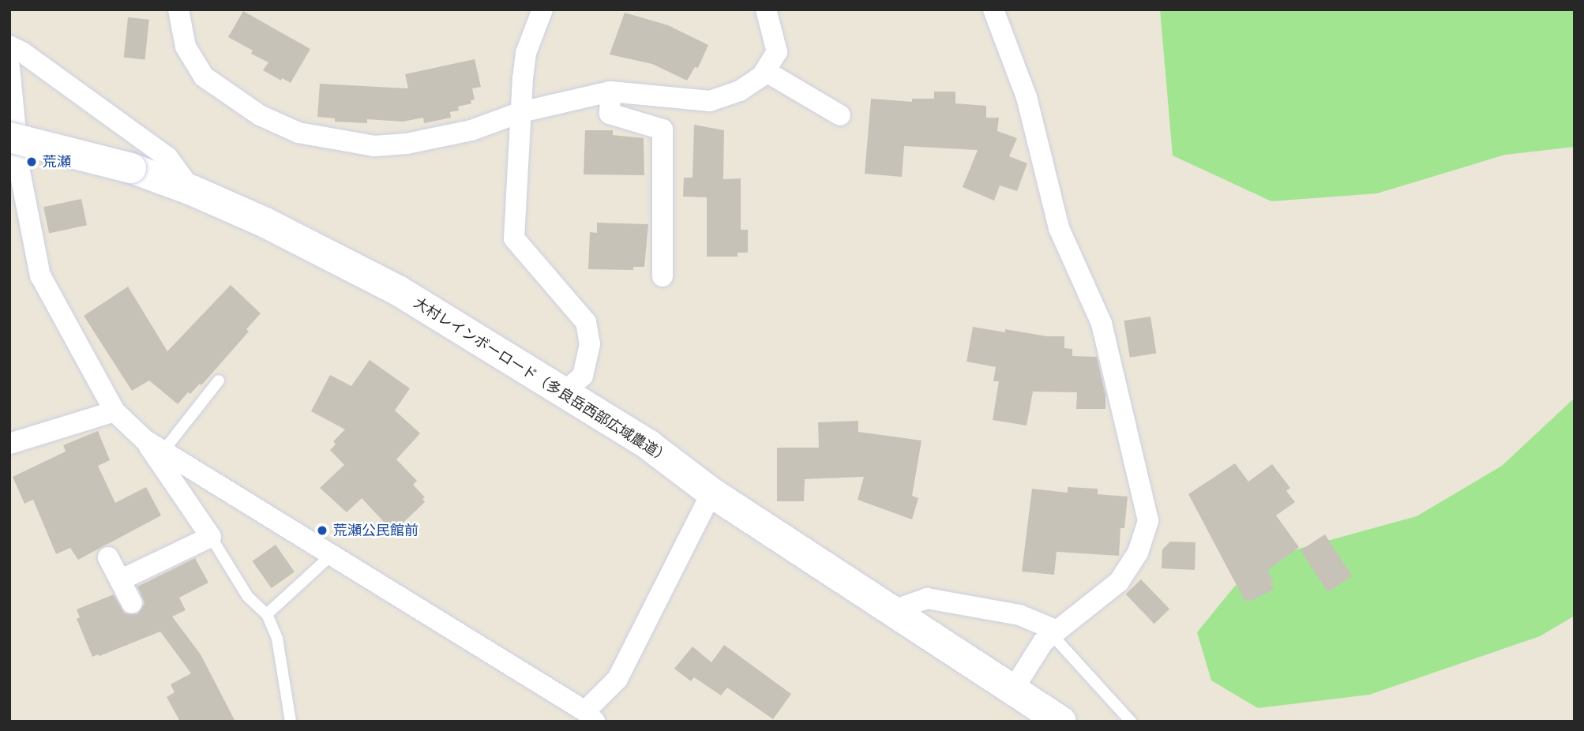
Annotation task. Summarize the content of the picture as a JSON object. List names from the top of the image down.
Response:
{
  "streets": {
    "street": ["大村レインボーロード（多良岳西部広域農道）"]
  },
  "places": ["荒瀬", "荒瀬公民館前"]
}
